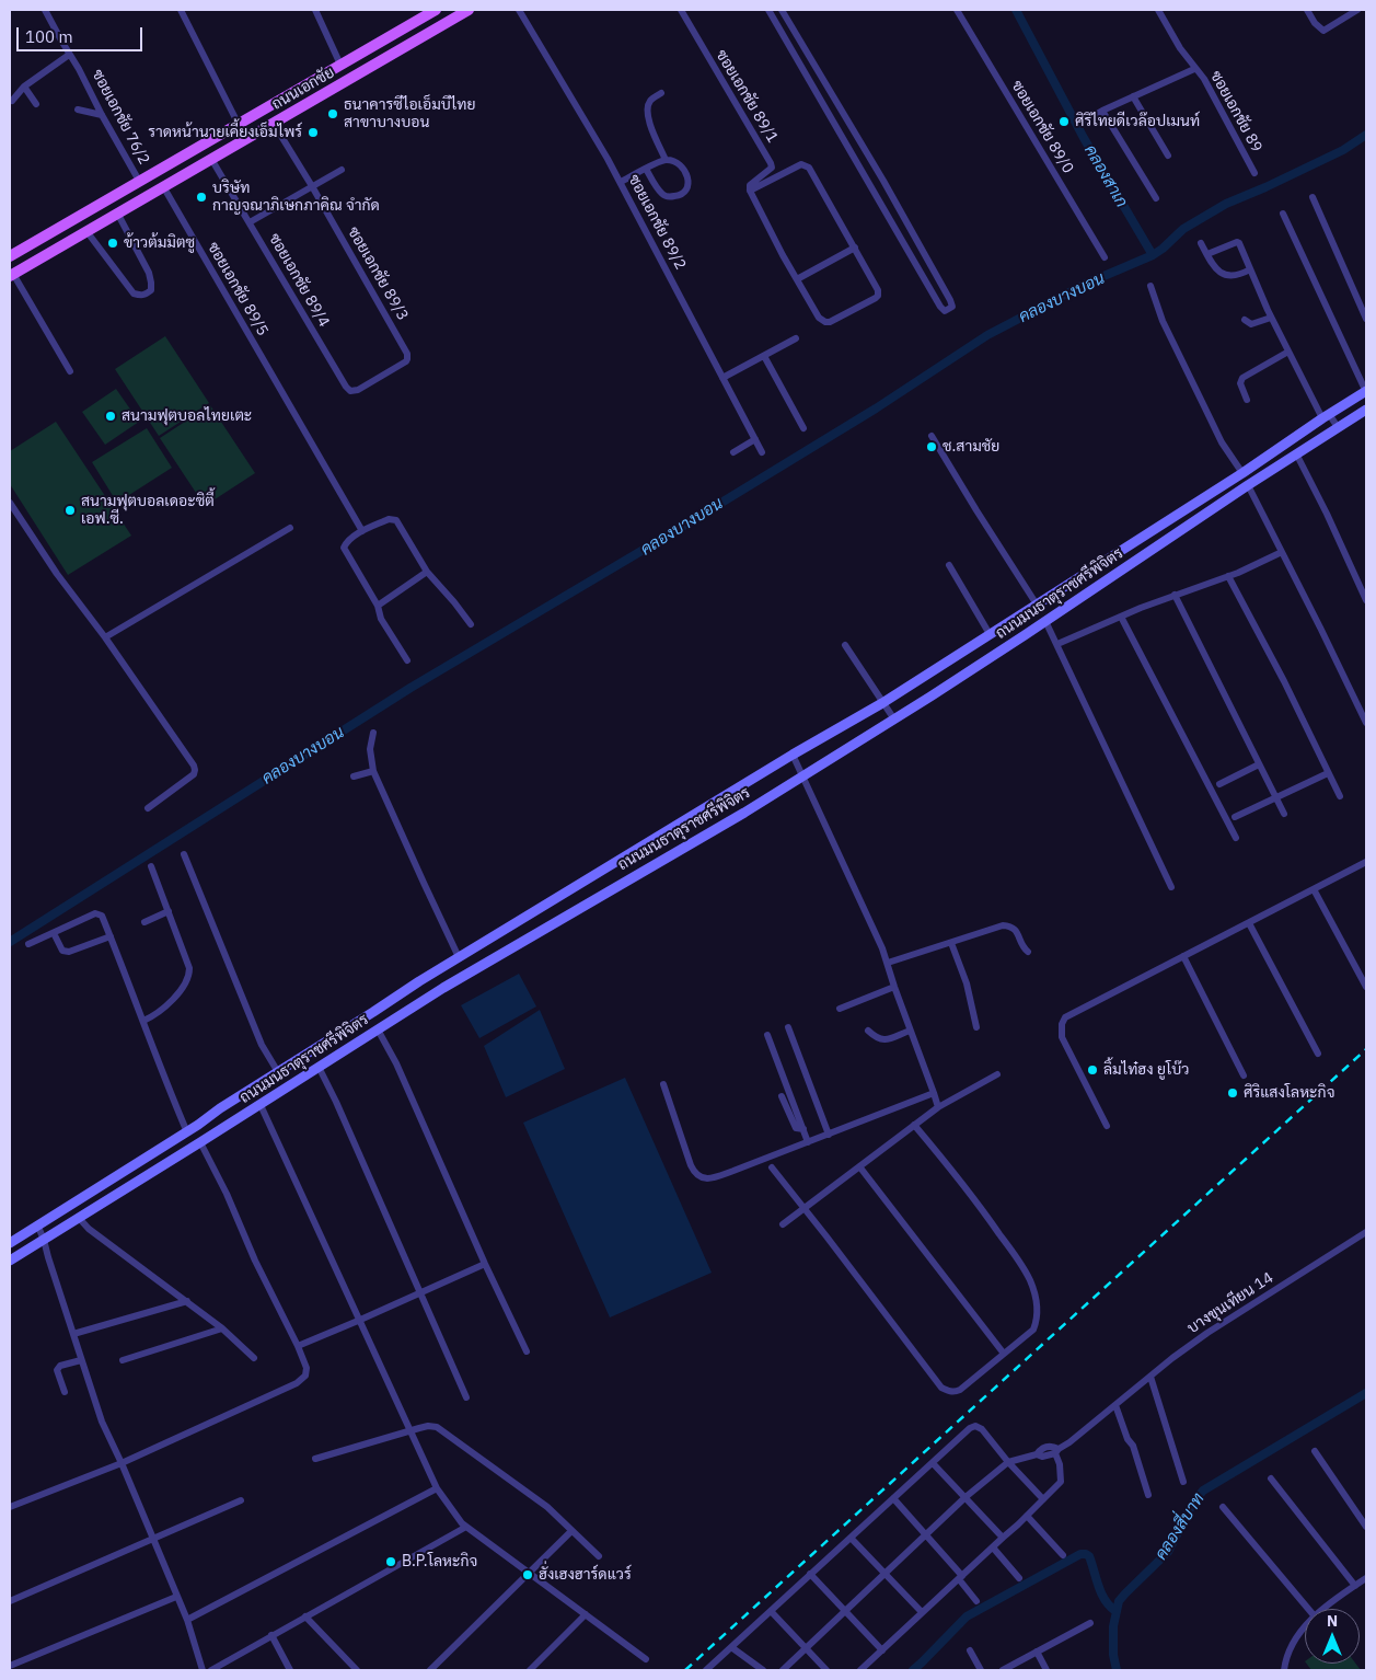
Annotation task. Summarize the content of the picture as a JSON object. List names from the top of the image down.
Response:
{
  "streets": {
    "main road": ["ถนนเอกชัย"],
    "street": [
      "ซอยเอกชัย 89/1",
      "ซอยเอกชัย 89",
      "ซอยเอกชัย 76/2",
      "ซอยเอกชัย 89/0",
      "ซอยเอกชัย 89/2",
      "ซอยเอกชัย 89/3",
      "ซอยเอกชัย 89/4",
      "ซอยเอกชัย 89/5",
      "ถนนมนธาตุราชศรีพิจิตร",
      "บางขุนเทียน 14"
    ]
  },
  "crossings": [
    ["ถนนเอกชัย", "ซอยเอกชัย 76/2"],
    ["ถนนเอกชัย", "ซอยเอกชัย 89/3"],
    ["ถนนเอกชัย", "ซอยเอกชัย 89/4"],
    ["ถนนเอกชัย", "ซอยเอกชัย 89/5"],
    ["ซอยเอกชัย 89/3", "ซอยเอกชัย 89/4"]
  ],
  "water": ["คลองสาเก", "คลองบางบอน", "คลองสี่บาท"],
  "places": [
    "ธนาคารซีไอเอ็มบีไทย สาขาบางบอน",
    "ศิริไทยดีเวล๊อปเมนท์",
    "ราดหน้านายเคี้ยงเอ็มไพร์",
    "บริษัท กาญจณาภิเษกภาคิณ จำกัด",
    "ข้าวต้มมิตซู",
    "สนามฟุตบอลไทยเตะ",
    "ช.สามชัย",
    "สนามฟุตบอลเดอะซิตี้ เอฟ.ซี.",
    "ลิ้มไท๋ฮง ยูโบ๊ว",
    "ศิริแสงโลหะกิจ",
    "B.P.โลหะกิจ",
    "ฮั่งเฮงฮาร์ดแวร์"
  ],
  "scale_bar": "100 m",
  "north": "top"
}
